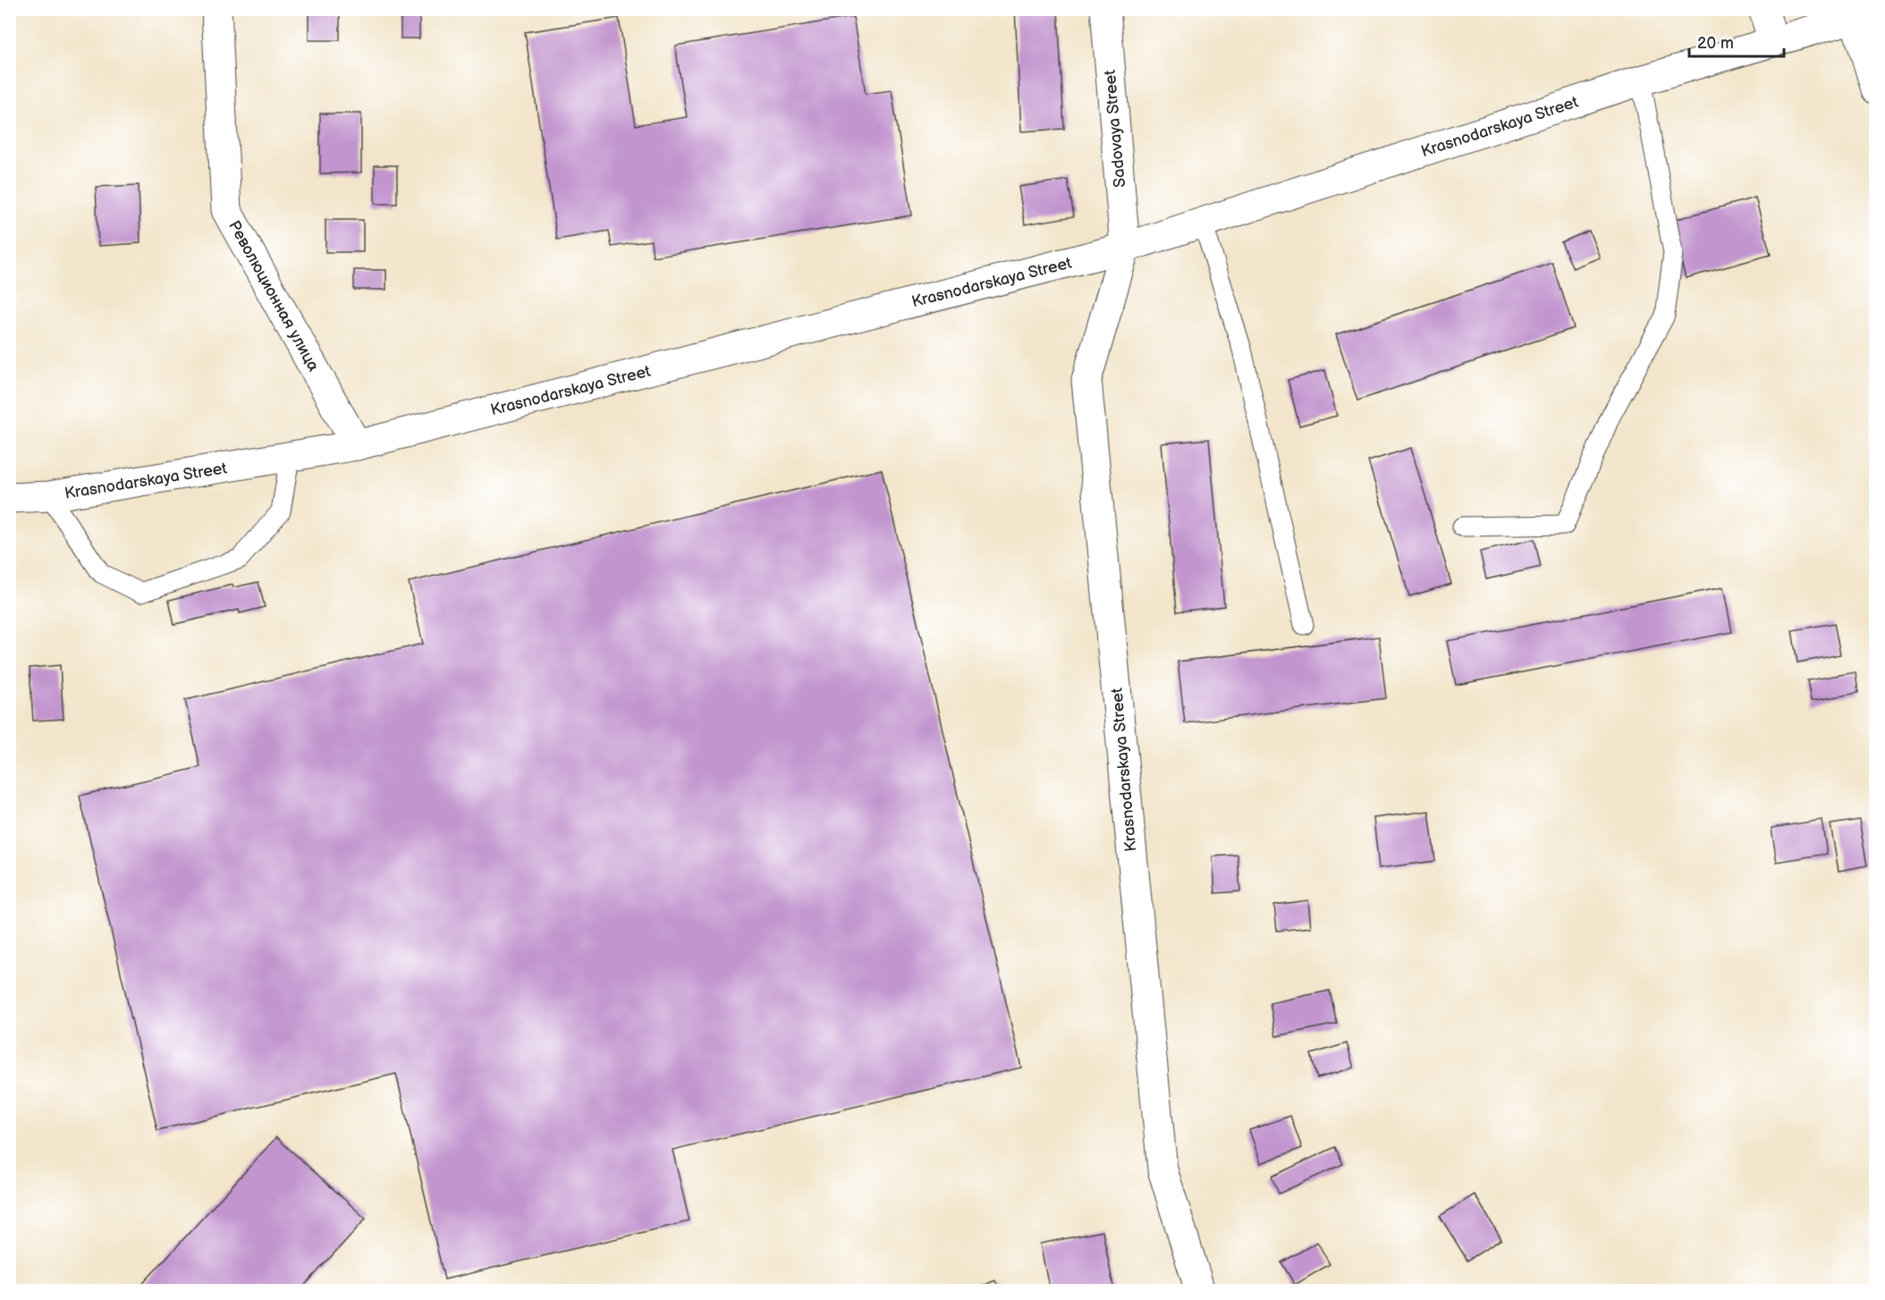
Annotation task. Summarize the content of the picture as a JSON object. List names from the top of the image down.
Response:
{
  "streets": {
    "street": ["Krasnodarskaya Street", "Sadovaya Street", "Революционная улица"]
  },
  "crossings": [
    ["Krasnodarskaya Street", "Sadovaya Street"],
    ["Krasnodarskaya Street", "Революционная улица"]
  ],
  "scale_bar": "20 m"
}
